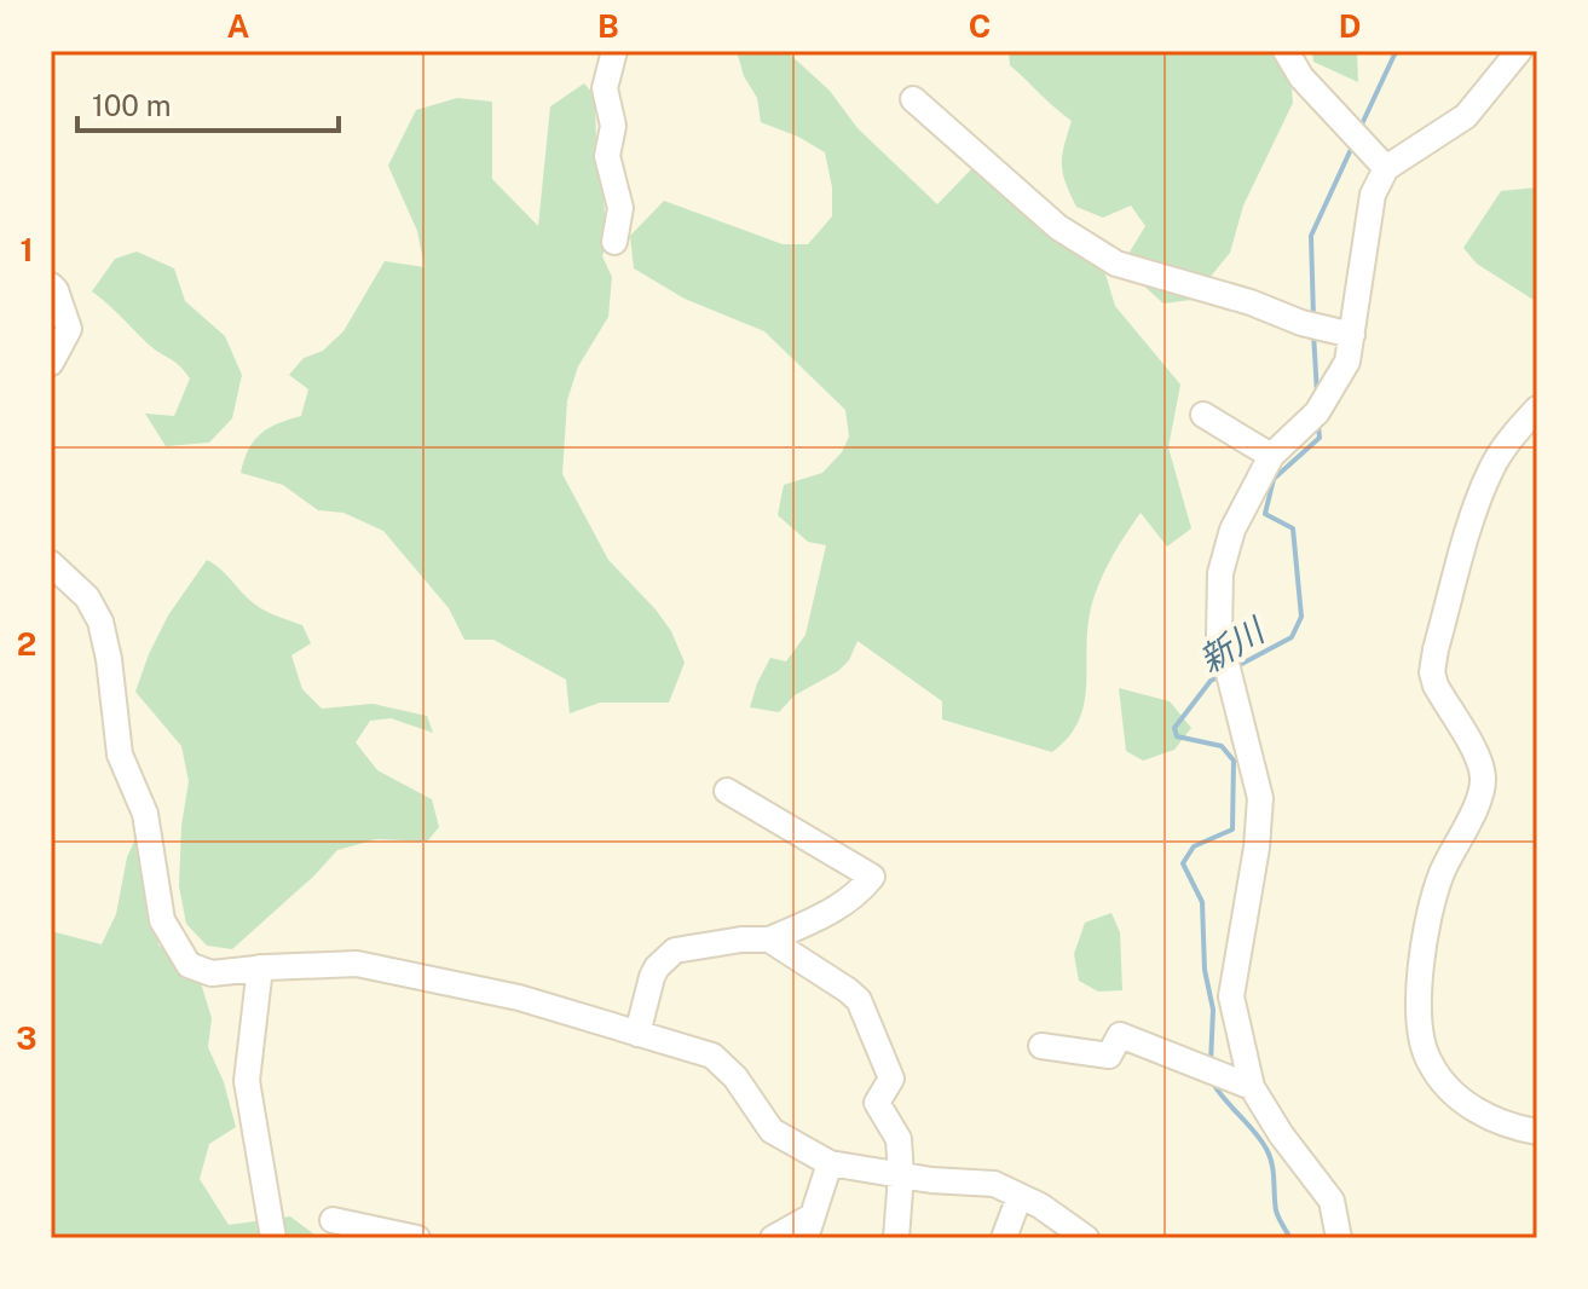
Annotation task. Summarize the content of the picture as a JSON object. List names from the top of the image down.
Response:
{
  "water": ["新川"],
  "scale_bar": "100 m",
  "grid": {
    "columns": [
      "A",
      "B",
      "C",
      "D"
    ],
    "rows": ["1", "2", "3"]
  }
}
